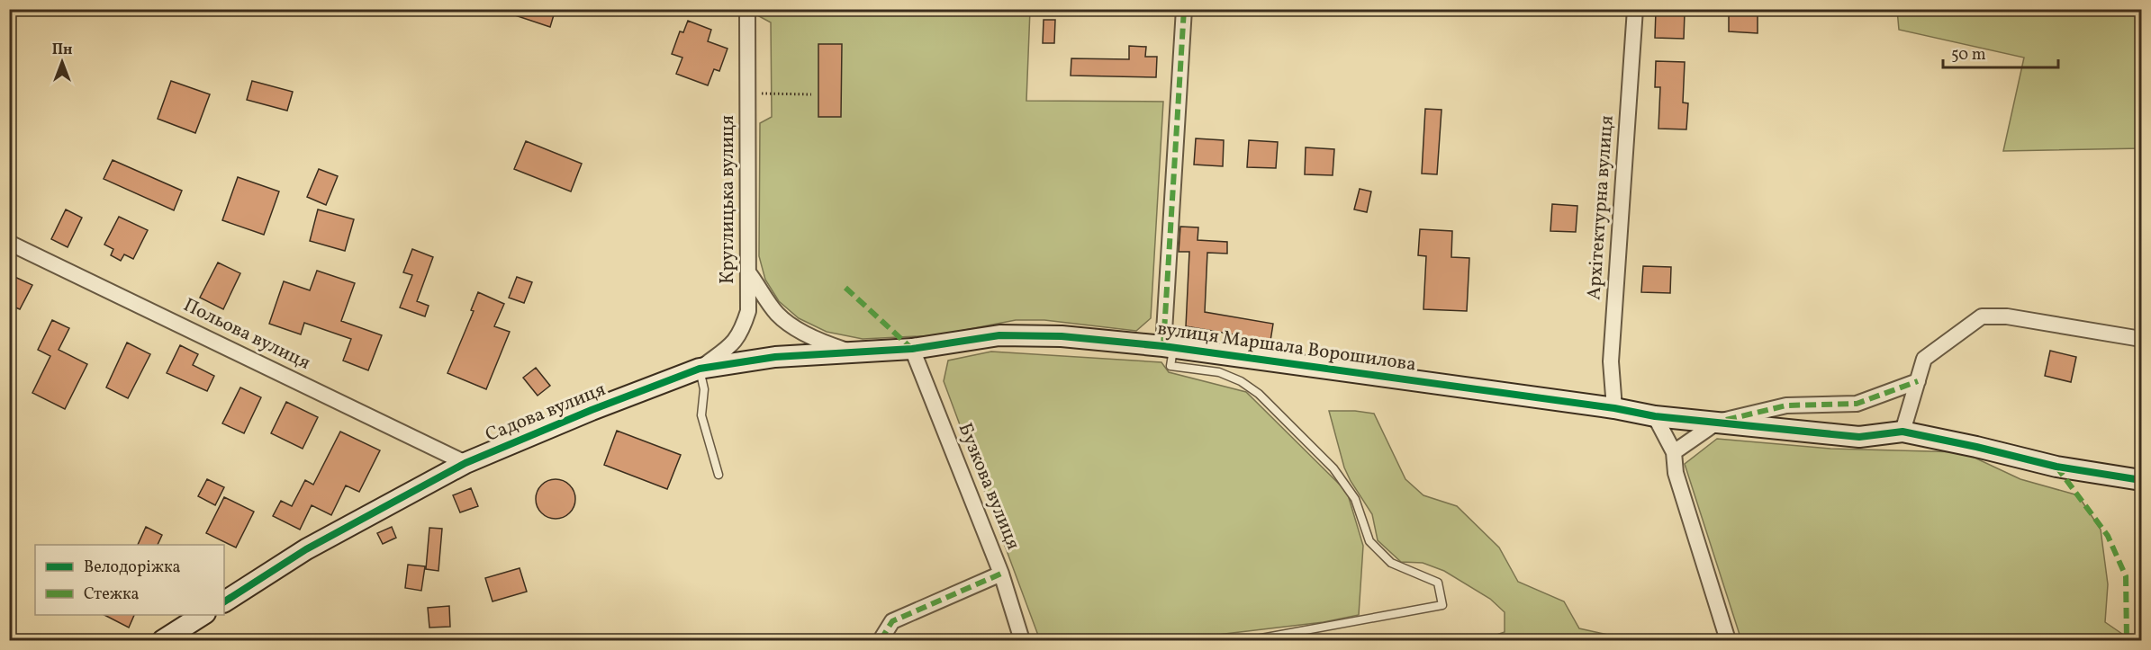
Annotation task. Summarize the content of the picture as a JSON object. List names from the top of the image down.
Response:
{
  "streets": {
    "street": [
      "Круглицька вулиця",
      "Архітектурна вулиця",
      "Польова вулиця",
      "вулиця Маршала Ворошилова",
      "Садова вулиця",
      "Бузкова вулиця"
    ]
  },
  "crossings": [
    ["Круглицька вулиця", "Садова вулиця"],
    ["Архітектурна вулиця", "вулиця Маршала Ворошилова"],
    ["Польова вулиця", "Садова вулиця"],
    ["вулиця Маршала Ворошилова", "Садова вулиця"],
    ["вулиця Маршала Ворошилова", "Бузкова вулиця"],
    ["Садова вулиця", "Бузкова вулиця"]
  ],
  "legend": ["Велодоріжка", "Стежка"],
  "scale_bar": "50 m",
  "north": "top"
}
